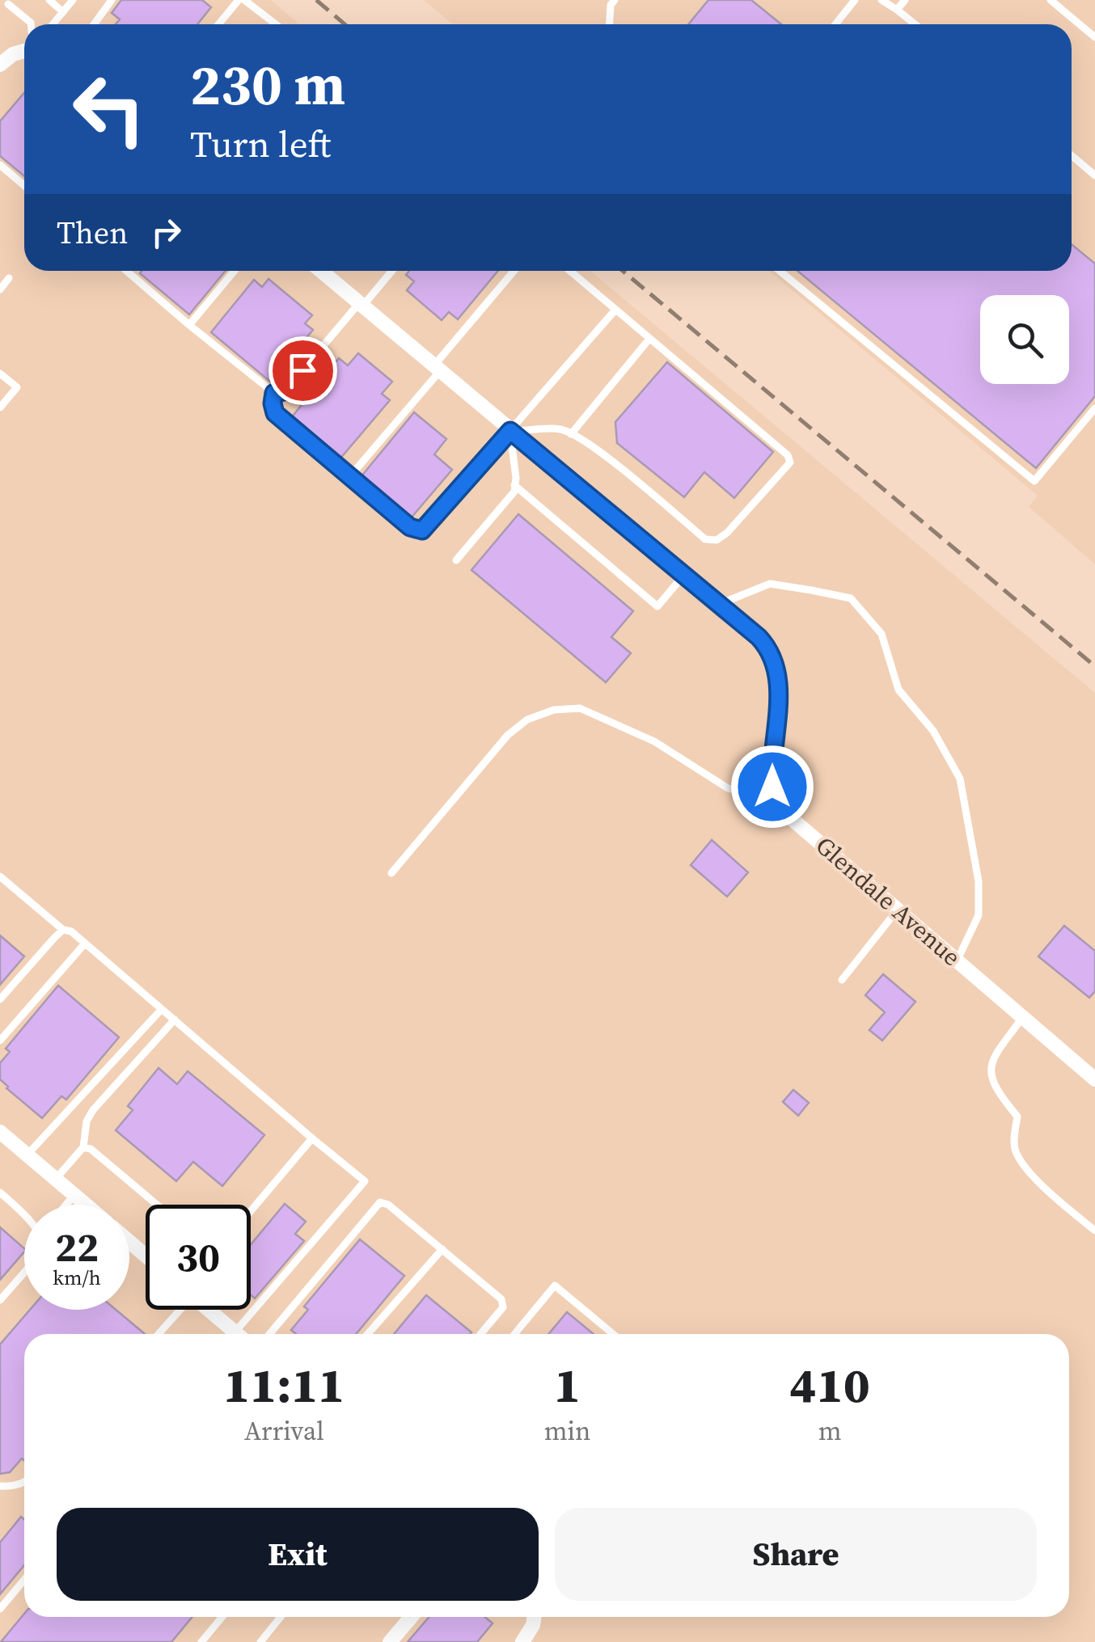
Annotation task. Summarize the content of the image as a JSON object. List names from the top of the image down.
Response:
{
  "streets": {
    "street": ["Glendale Avenue"]
  },
  "page": {
    "turn": ["230 m", "Turn left"],
    "then": "Then",
    "speed": "22 km/h",
    "limit": "30",
    "eta": [
      "11:11",
      "Arrival",
      "1",
      "min",
      "410",
      "m"
    ],
    "buttons": ["Exit", "Share"]
  }
}
